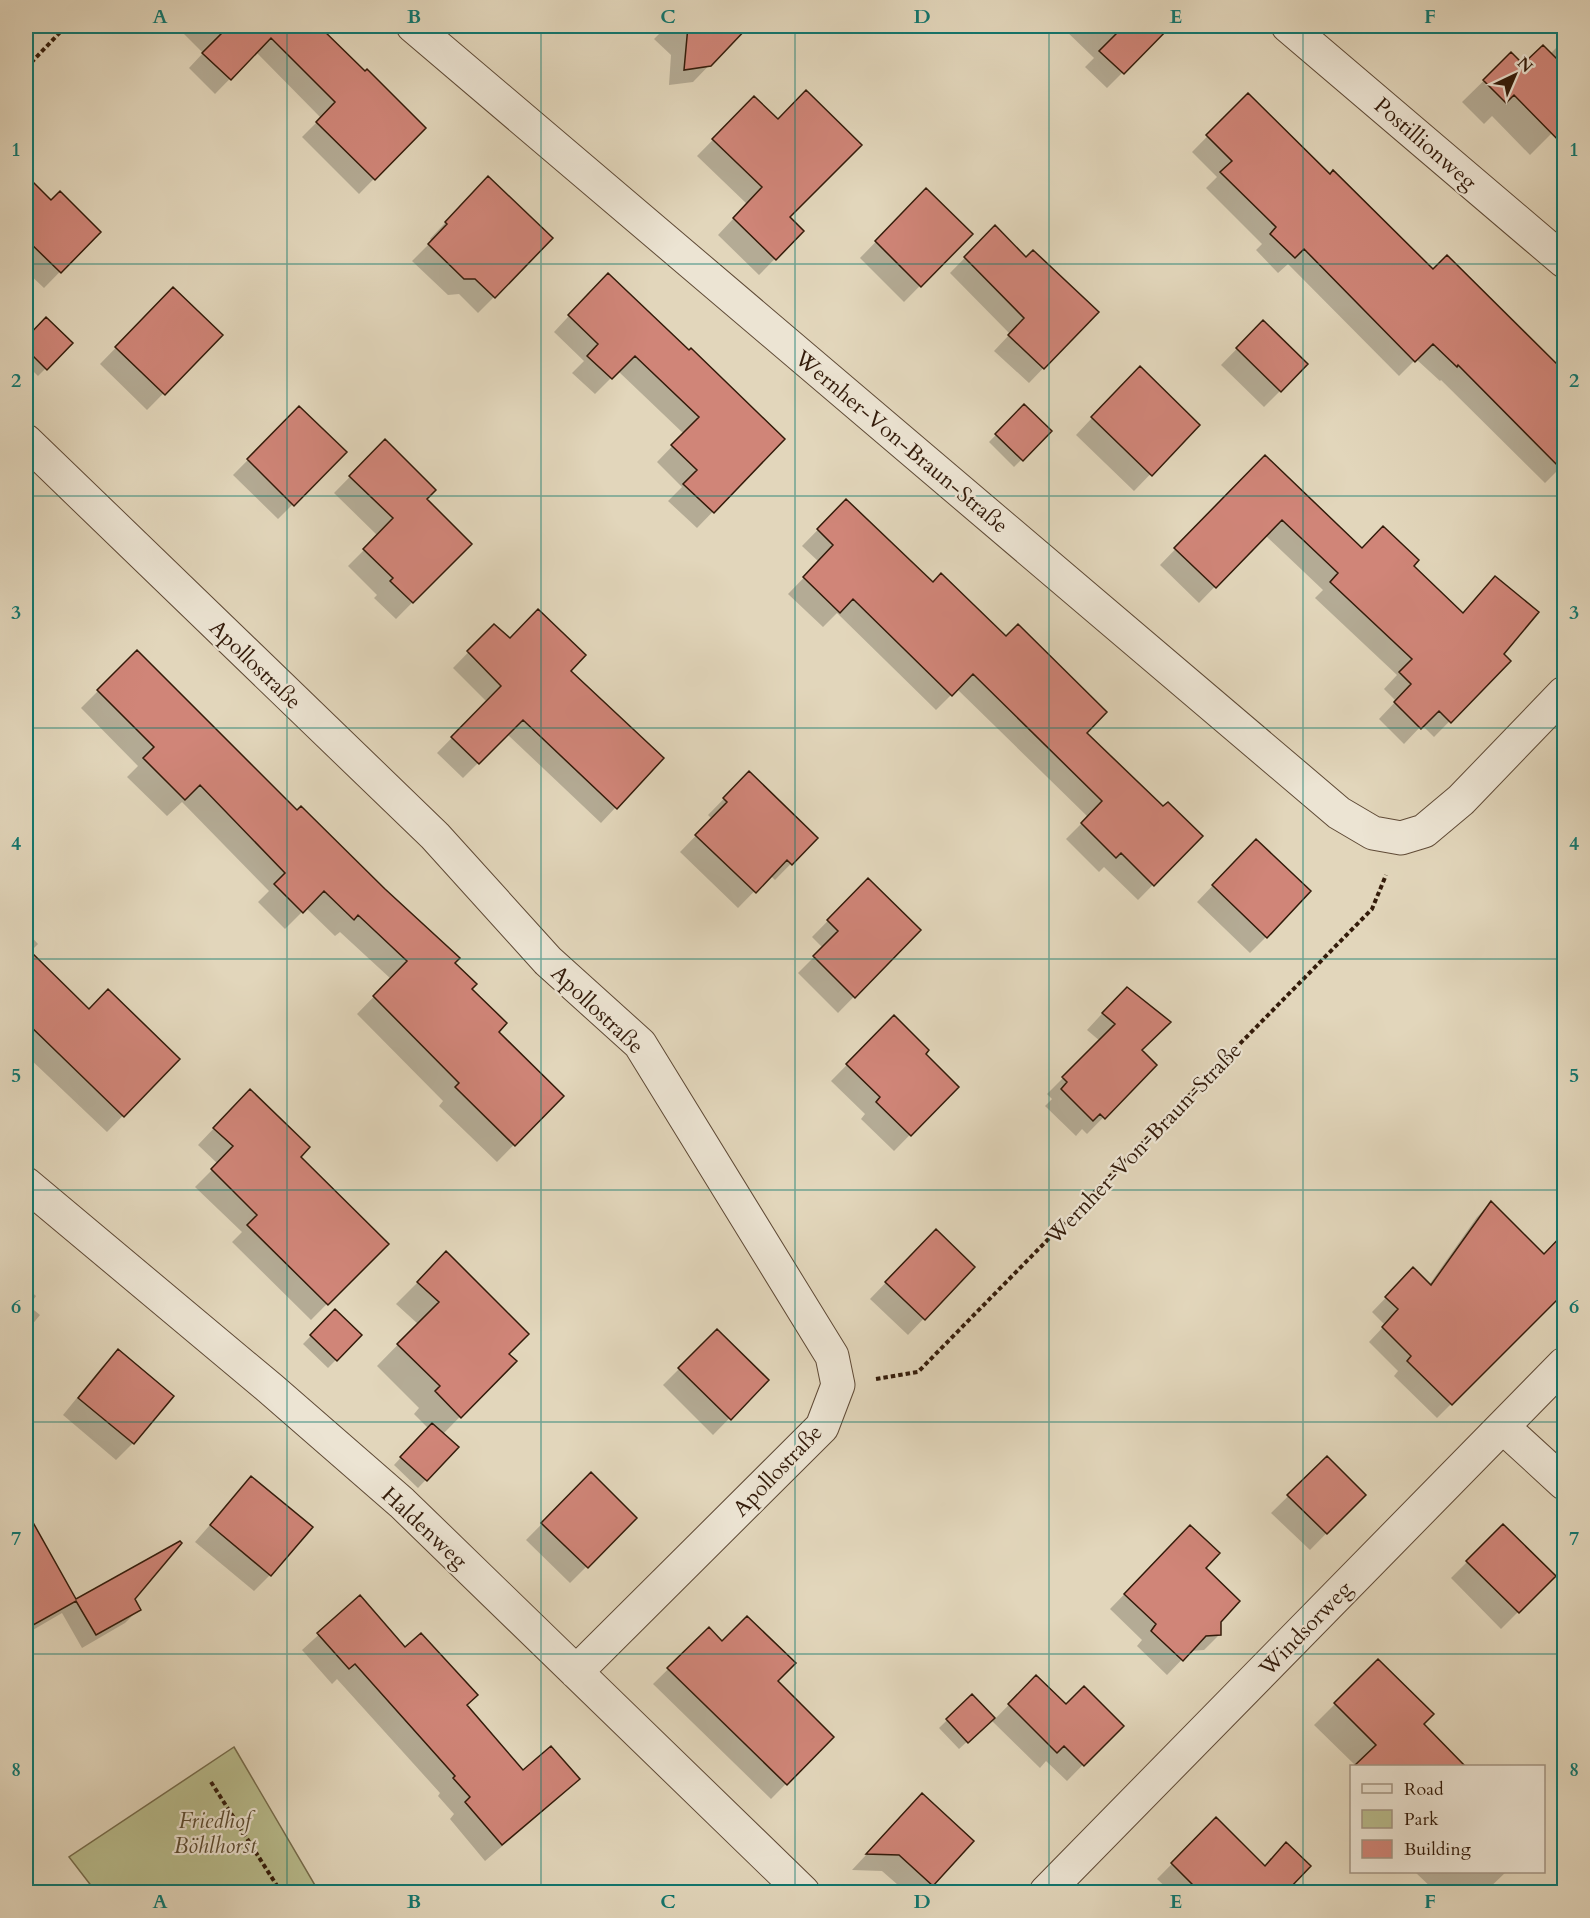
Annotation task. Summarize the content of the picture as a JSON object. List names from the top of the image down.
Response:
{
  "streets": {
    "street": [
      "Postillionweg",
      "Wernher-Von-Braun-Straße",
      "Apollostraße",
      "Haldenweg",
      "Windsorweg"
    ]
  },
  "crossings": [
    ["Wernher-Von-Braun-Straße", "Apollostraße"],
    ["Apollostraße", "Haldenweg"]
  ],
  "parks": ["Friedhof Böhlhorst"],
  "legend": ["Road", "Park", "Building"],
  "north": "top right",
  "grid": {
    "columns": [
      "A",
      "B",
      "C",
      "D",
      "E",
      "F"
    ],
    "rows": [
      "1",
      "2",
      "3",
      "4",
      "5",
      "6",
      "7",
      "8"
    ]
  }
}
